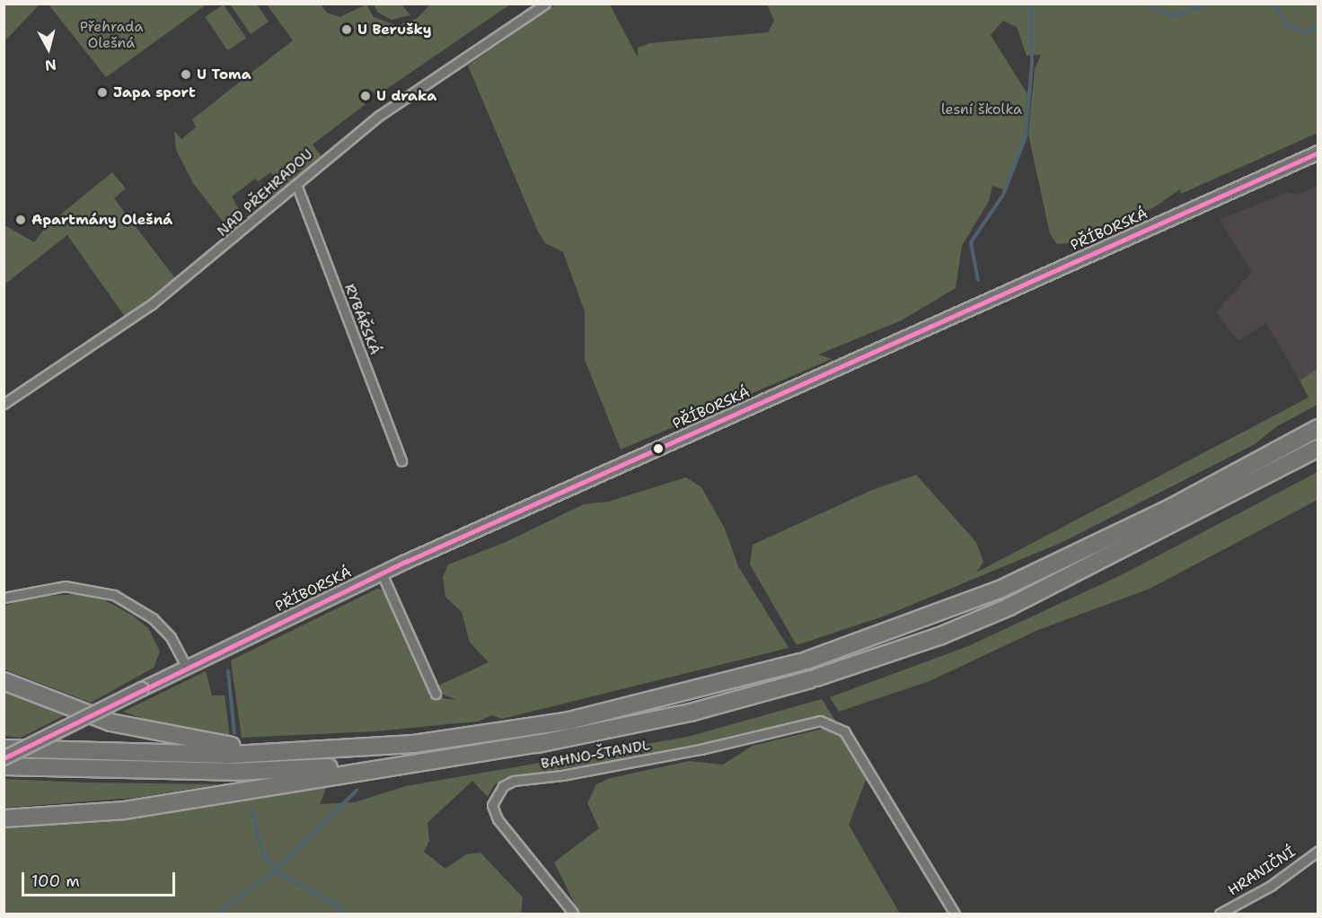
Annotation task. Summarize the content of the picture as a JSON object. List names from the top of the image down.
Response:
{
  "streets": {
    "main road": ["PŘÍBORSKÁ"],
    "street": [
      "NAD PŘEHRADOU",
      "RYBÁŘSKÁ",
      "BAHNO-ŠTANDL",
      "HRANIČNÍ"
    ]
  },
  "crossings": [
    ["NAD PŘEHRADOU", "RYBÁŘSKÁ"]
  ],
  "parks": ["Přehrada Olešná", "lesní školka"],
  "places": [
    "U Berušky",
    "U Toma",
    "Japa sport",
    "U draka",
    "Apartmány Olešná"
  ],
  "scale_bar": "100 m",
  "north": "bottom"
}
